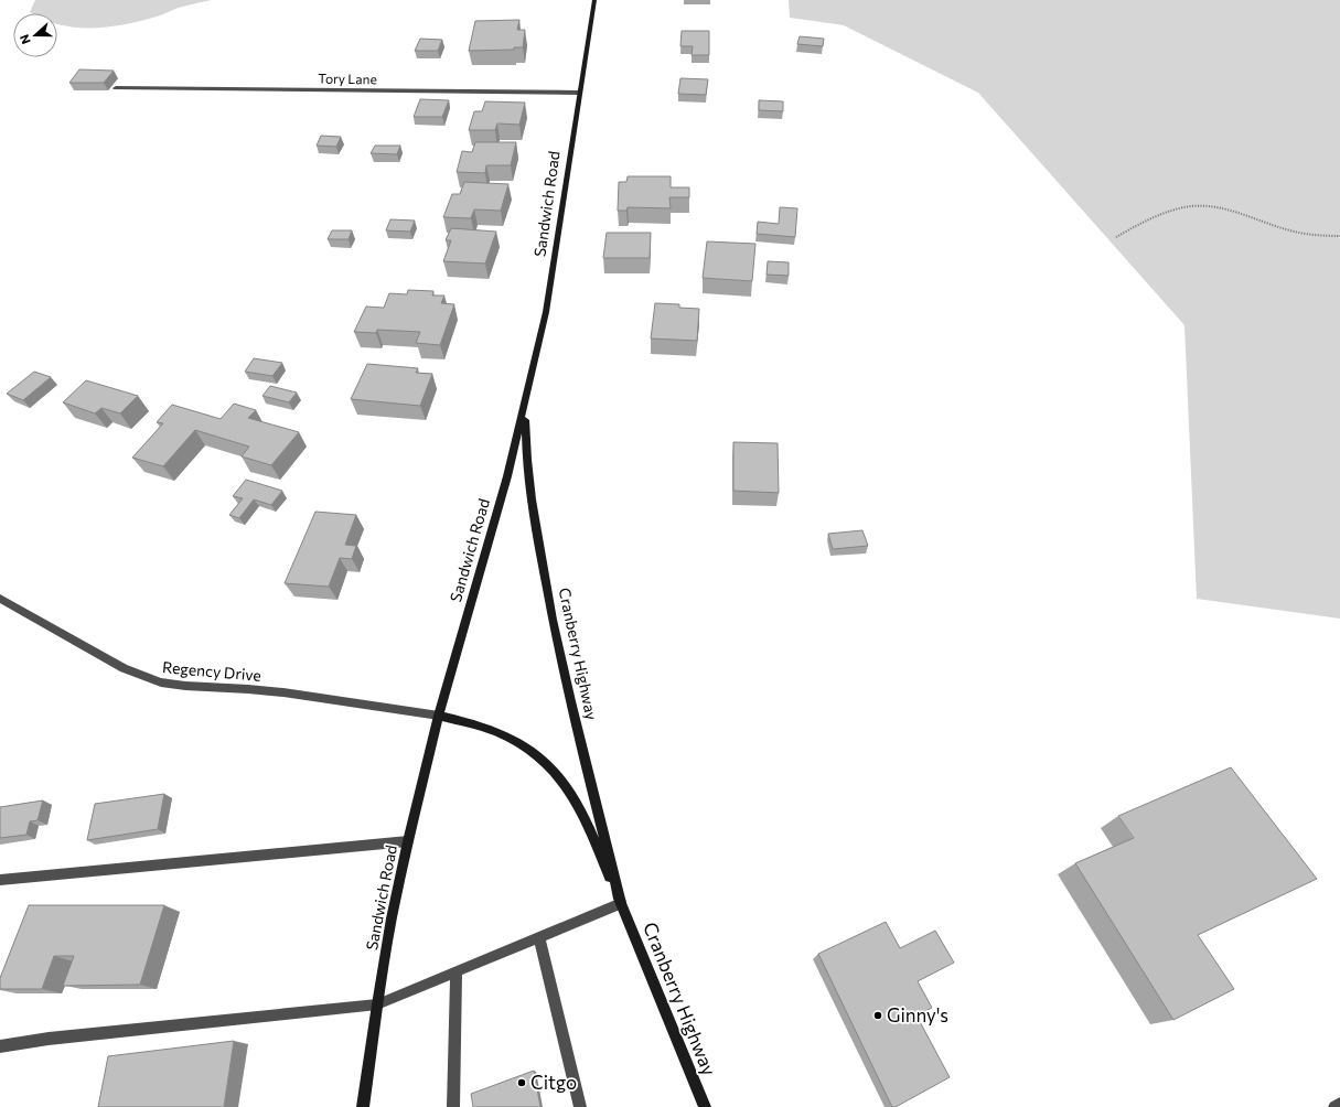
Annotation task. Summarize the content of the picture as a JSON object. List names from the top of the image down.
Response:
{
  "streets": {
    "main road": ["Sandwich Road", "Cranberry Highway"],
    "street": ["Tory Lane", "Regency Drive"]
  },
  "crossings": [
    ["Tory Lane", "Sandwich Road"],
    ["Sandwich Road", "Cranberry Highway"],
    ["Sandwich Road", "Regency Drive"],
    ["Cranberry Highway", "Regency Drive"]
  ],
  "places": ["Ginny's", "Citgo"],
  "north": "left"
}
